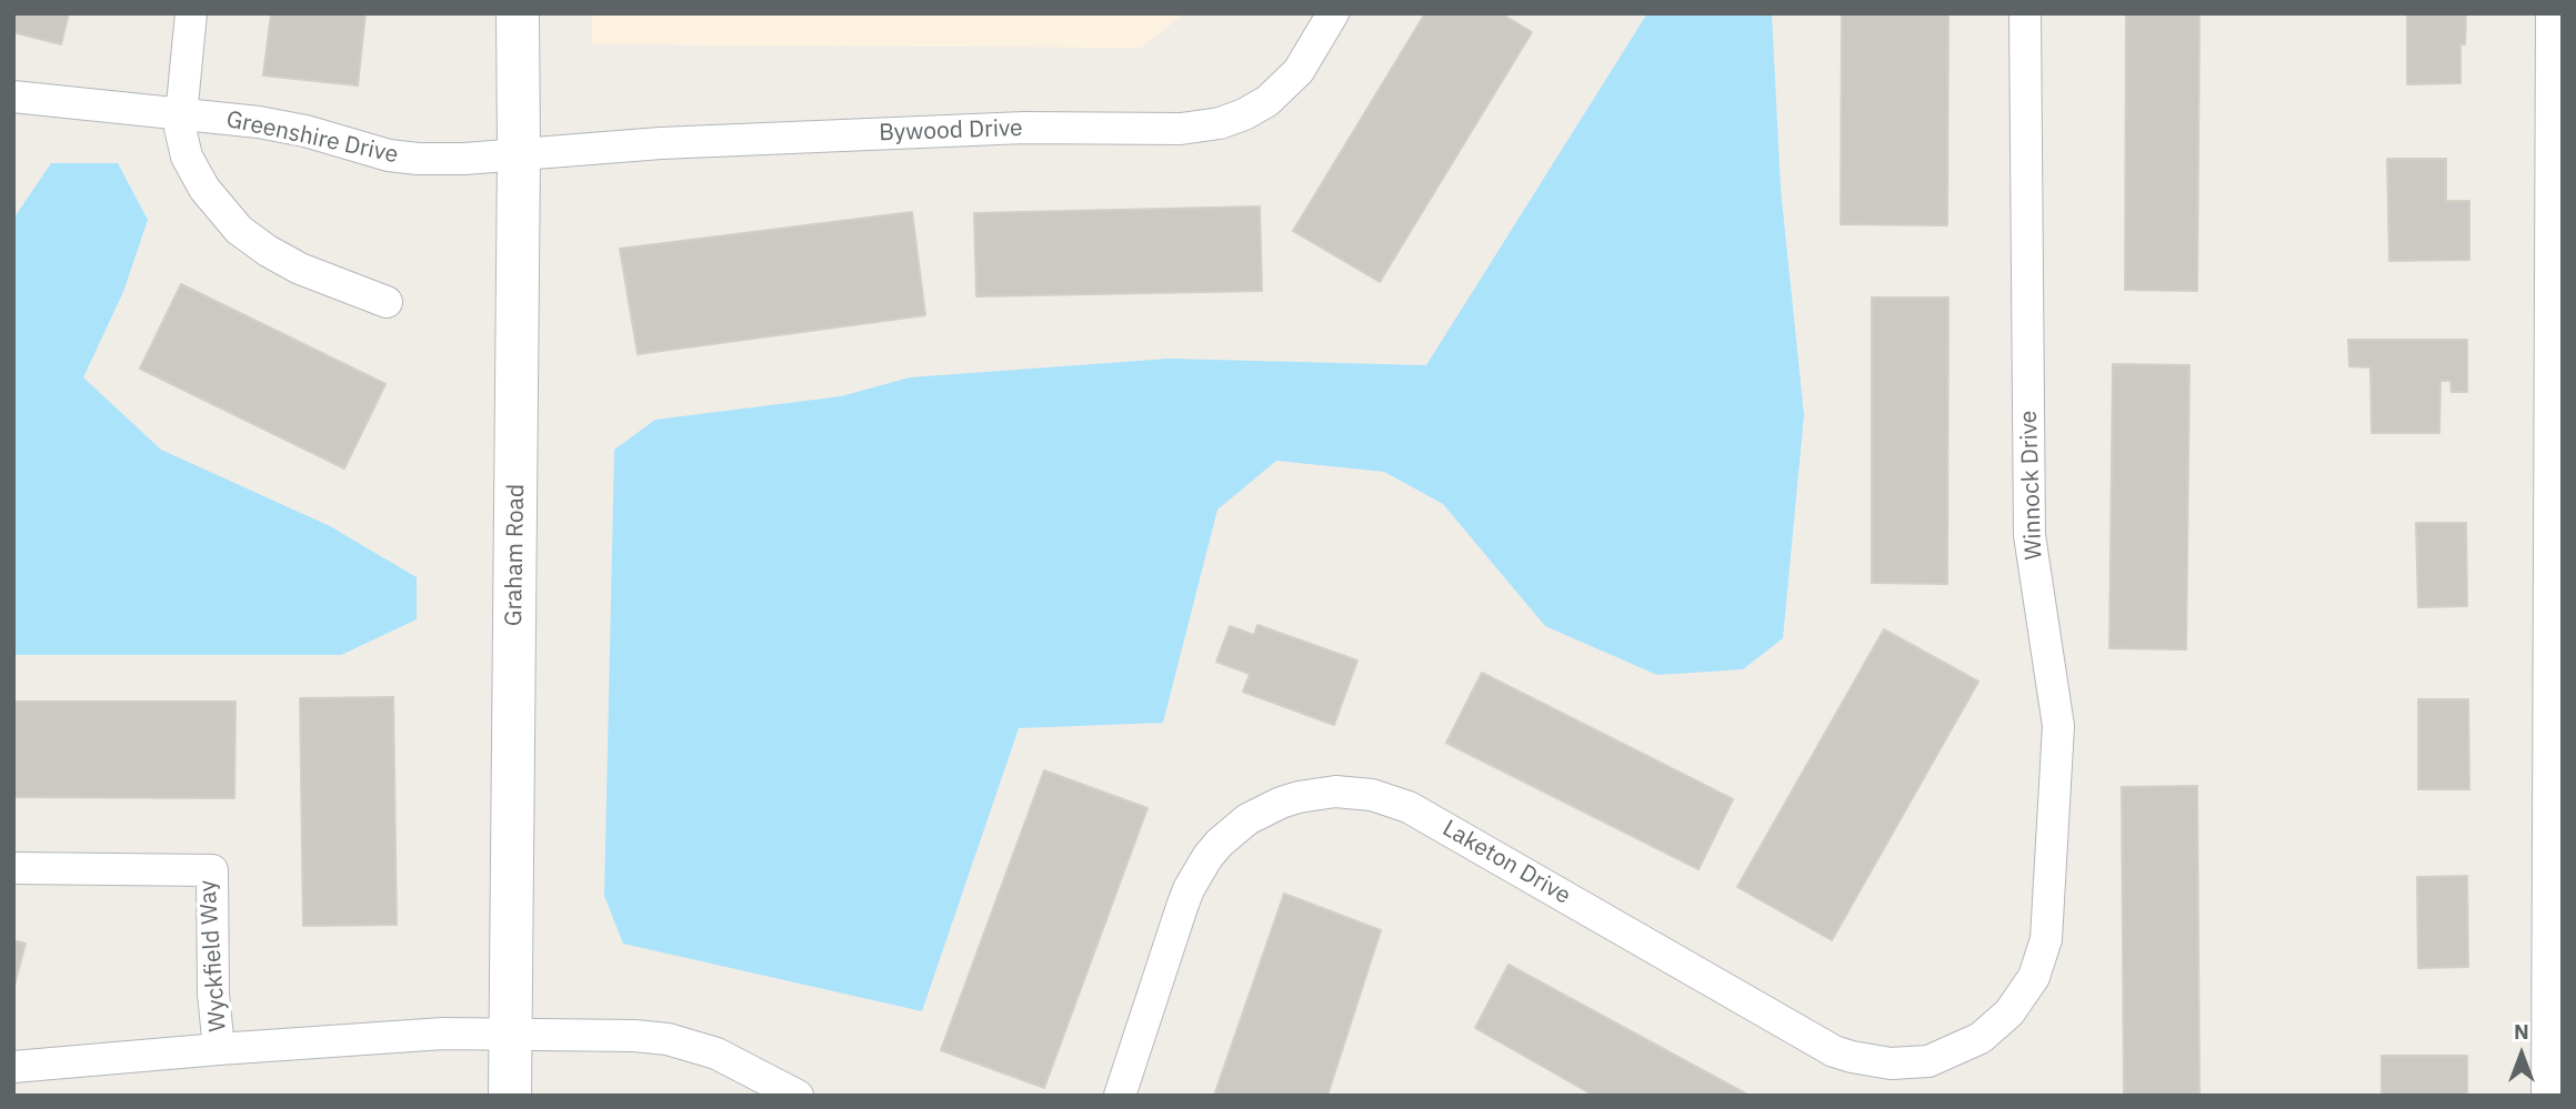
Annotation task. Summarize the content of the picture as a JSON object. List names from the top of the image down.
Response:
{
  "streets": {
    "street": [
      "Bywood Drive",
      "Greenshire Drive",
      "Winnock Drive",
      "Graham Road",
      "Laketon Drive",
      "Wyckfield Way"
    ]
  },
  "crossings": [
    ["Bywood Drive", "Greenshire Drive"],
    ["Bywood Drive", "Graham Road"],
    ["Greenshire Drive", "Graham Road"],
    ["Winnock Drive", "Laketon Drive"],
    ["Graham Road", "Wyckfield Way"]
  ],
  "north": "top"
}
